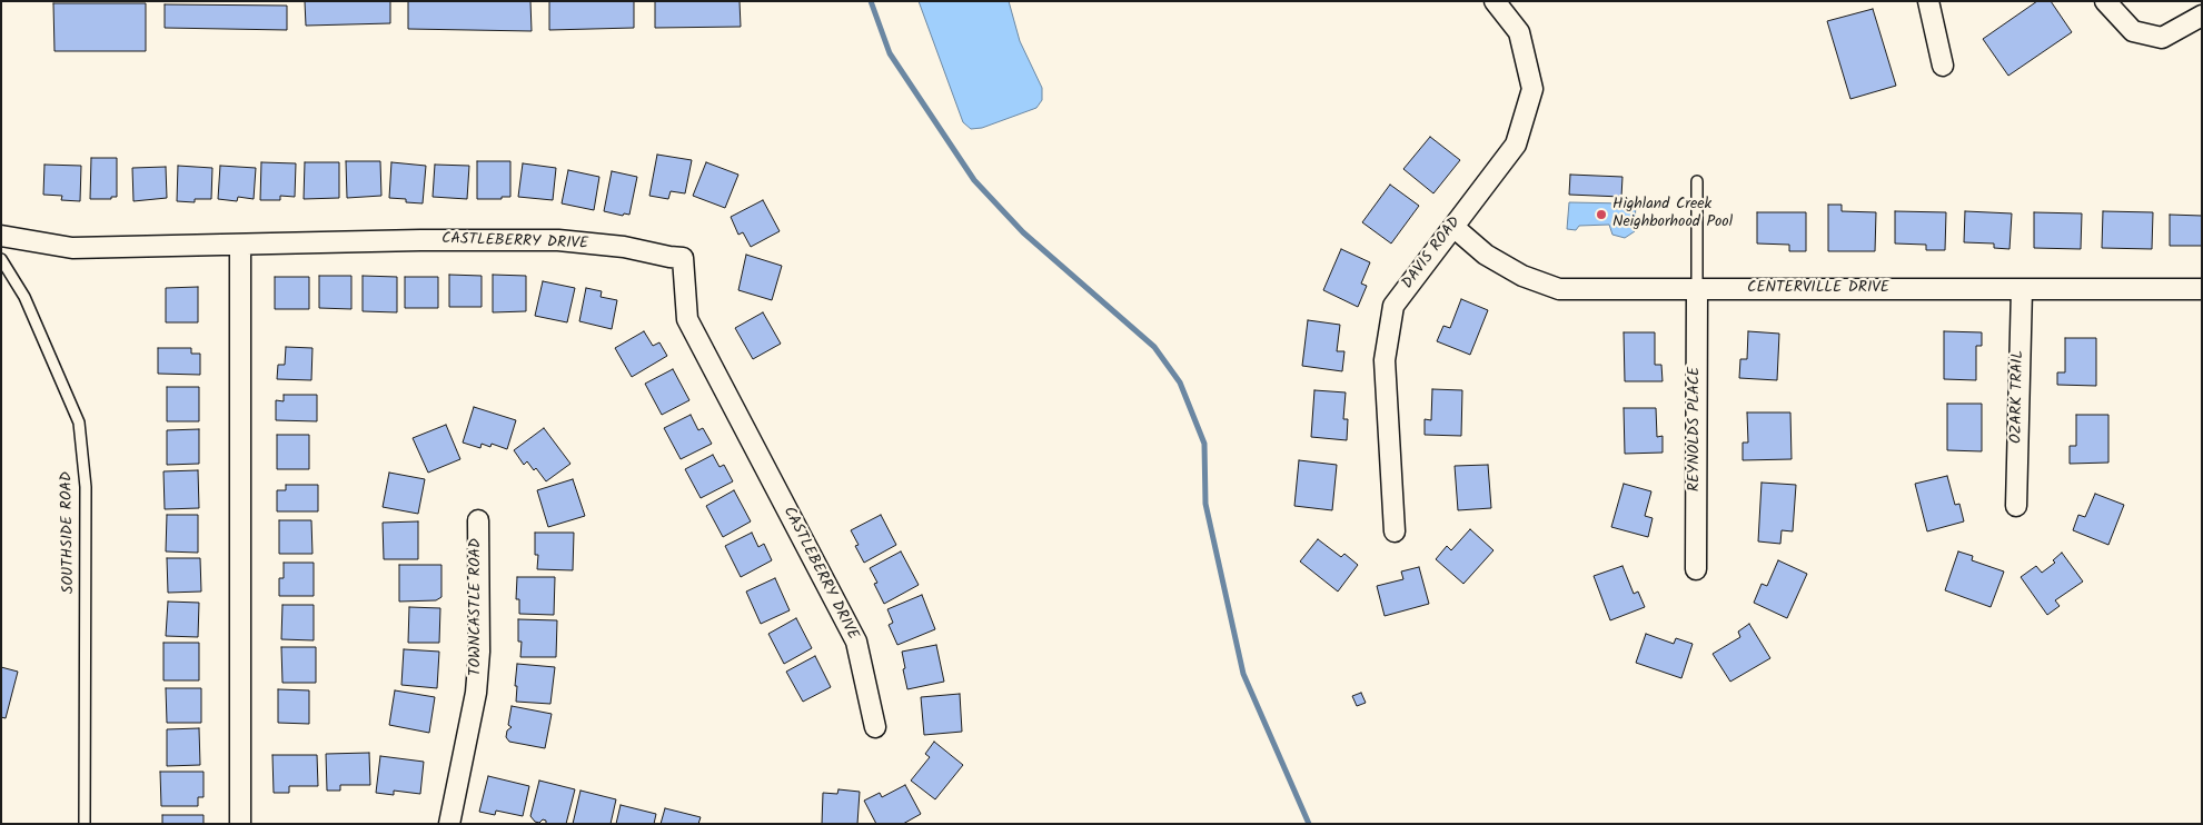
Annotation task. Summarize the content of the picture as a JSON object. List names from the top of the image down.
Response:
{
  "streets": {
    "street": [
      "CASTLEBERRY DRIVE",
      "DAVIS ROAD",
      "CENTERVILLE DRIVE",
      "OZARK TRAIL",
      "REYNOLDS PLACE",
      "TOWNCASTLE ROAD"
    ],
    "lane": ["SOUTHSIDE ROAD"]
  },
  "crossings": [
    ["DAVIS ROAD", "CENTERVILLE DRIVE"],
    ["CENTERVILLE DRIVE", "OZARK TRAIL"],
    ["CENTERVILLE DRIVE", "REYNOLDS PLACE"]
  ],
  "places": ["Highland Creek Neighborhood Pool"]
}
